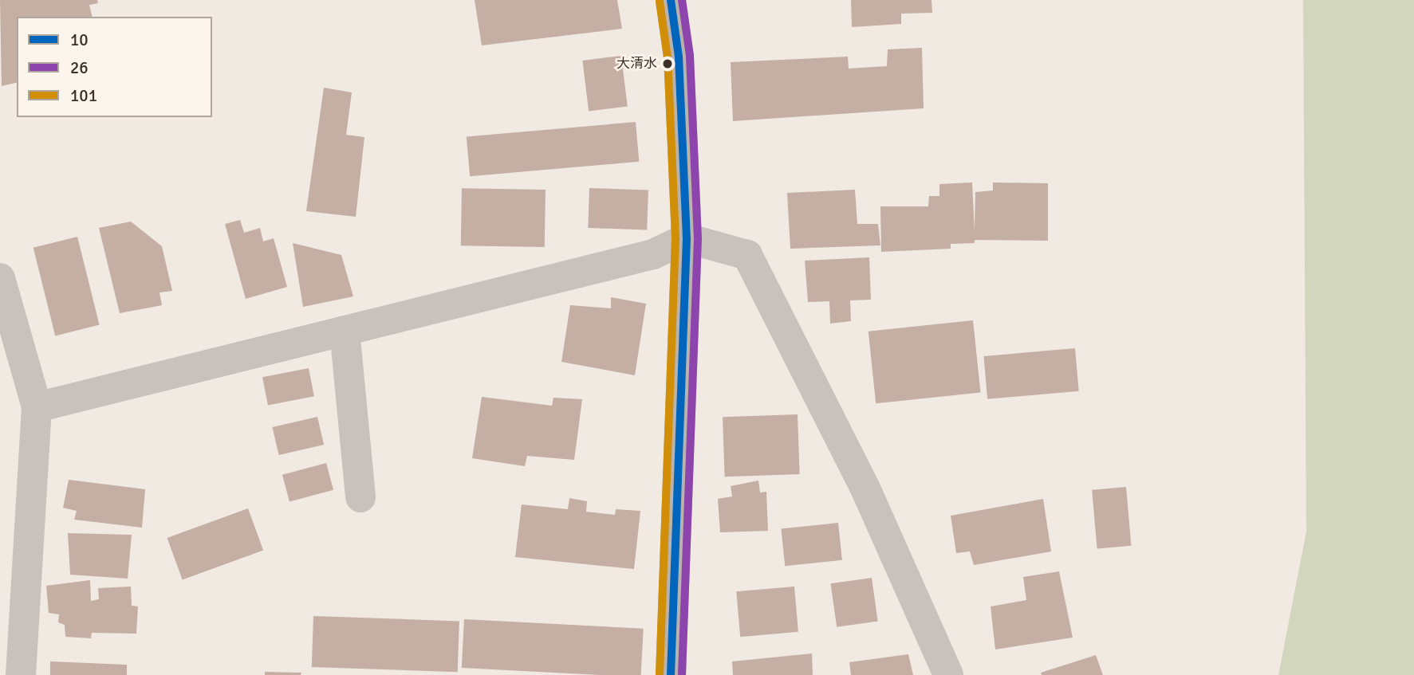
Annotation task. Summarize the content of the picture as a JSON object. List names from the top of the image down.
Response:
{
  "places": ["大清水"],
  "lines": ["transit line 10", "transit line 26", "transit line 101"],
  "legend": ["10", "26", "101"]
}
